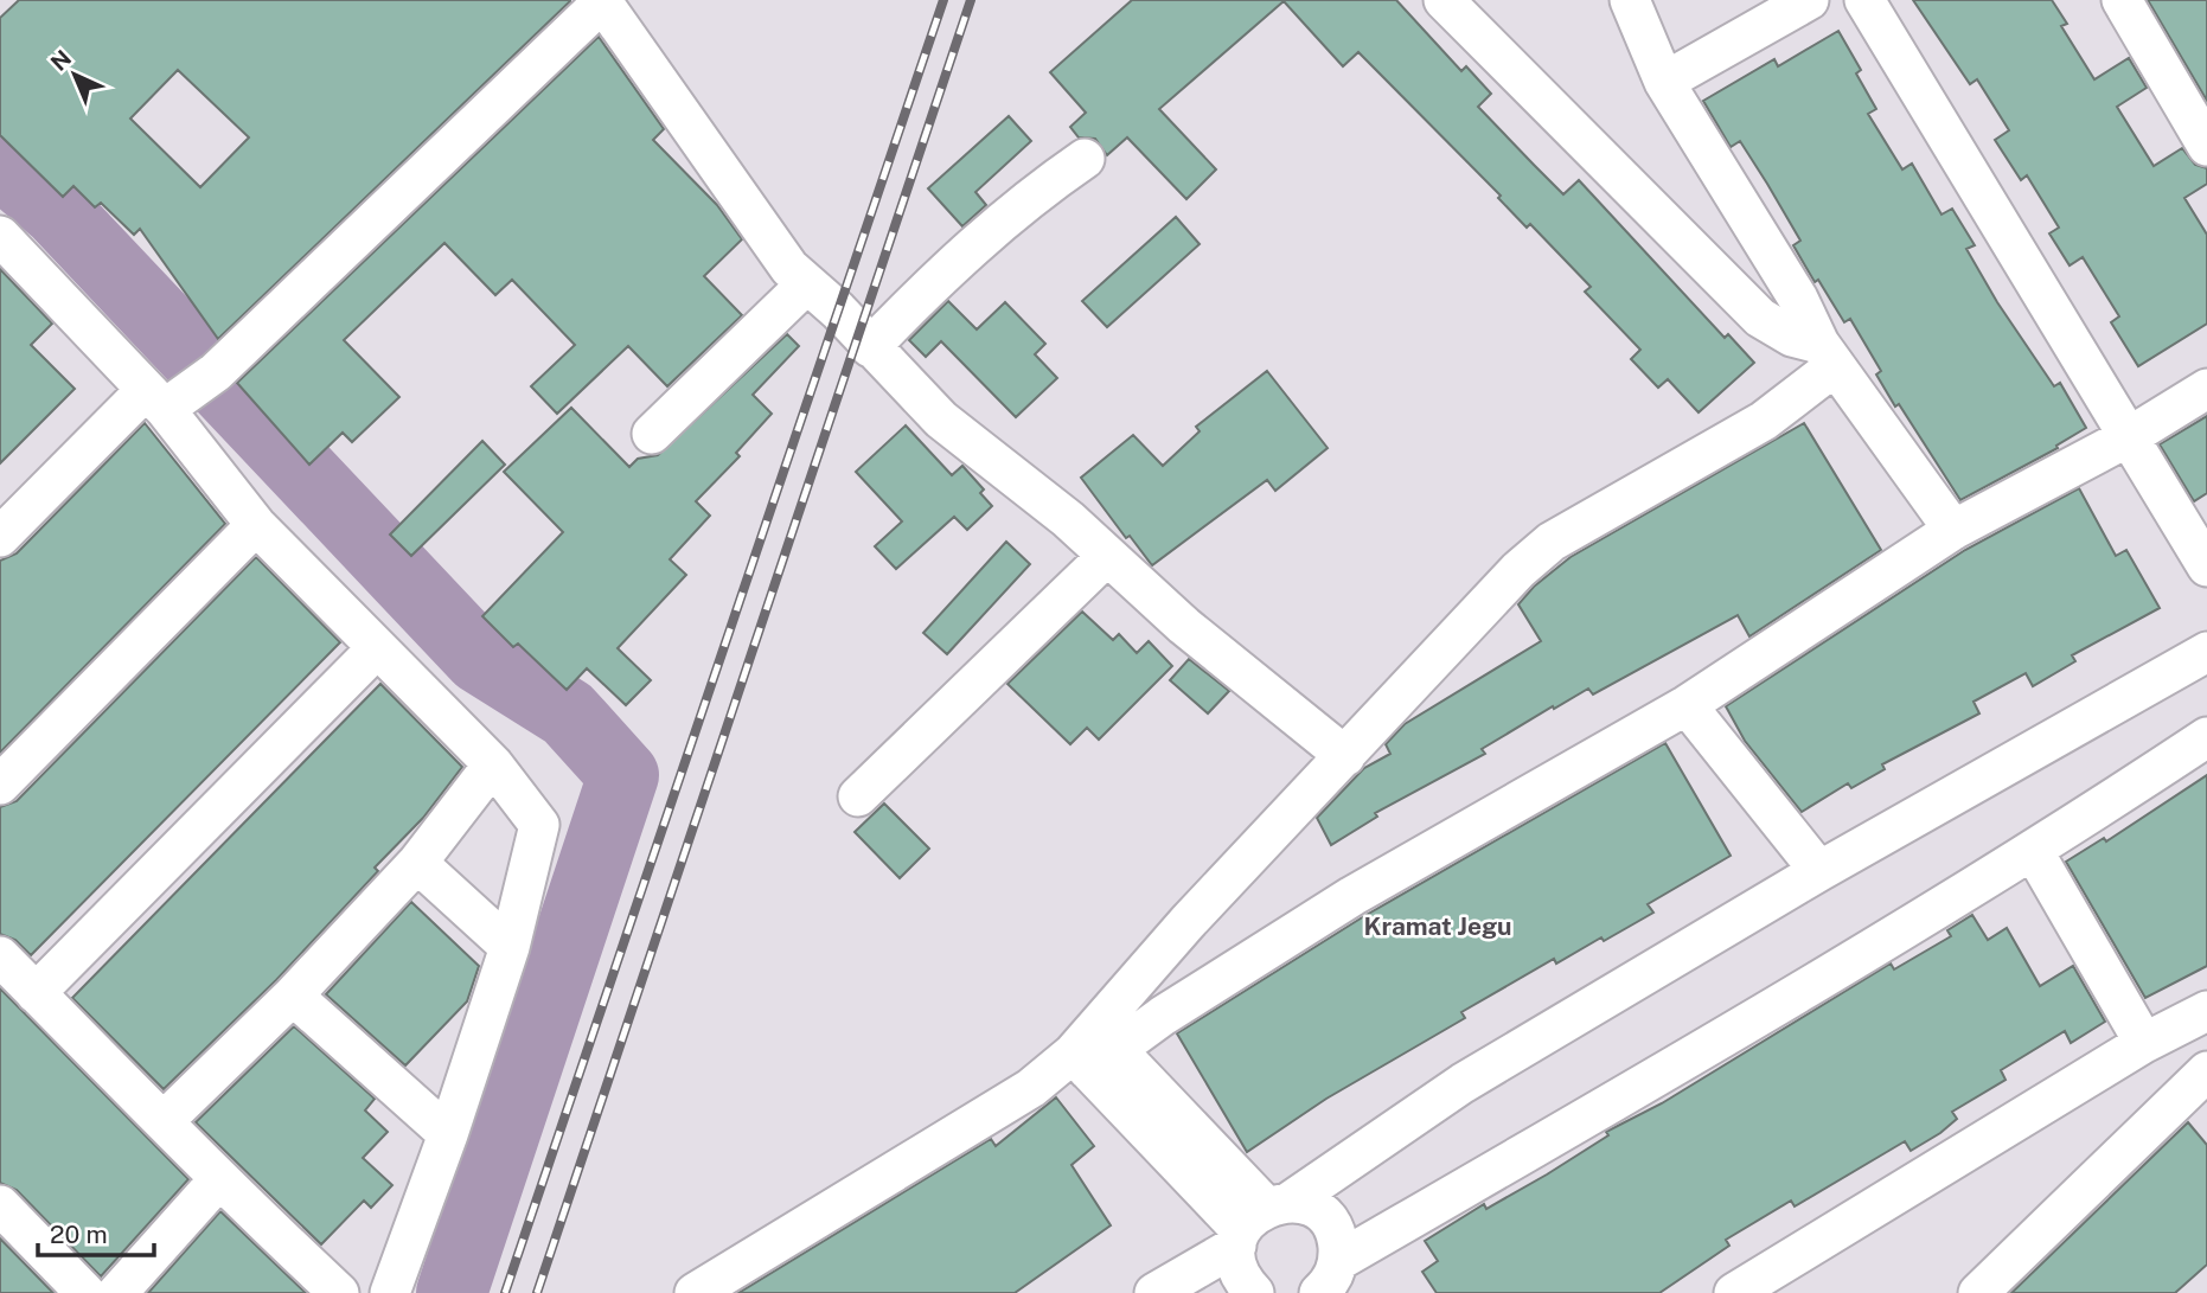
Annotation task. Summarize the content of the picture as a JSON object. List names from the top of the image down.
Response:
{
  "districts": ["Kramat Jegu"],
  "scale_bar": "20 m",
  "north": "top left"
}
